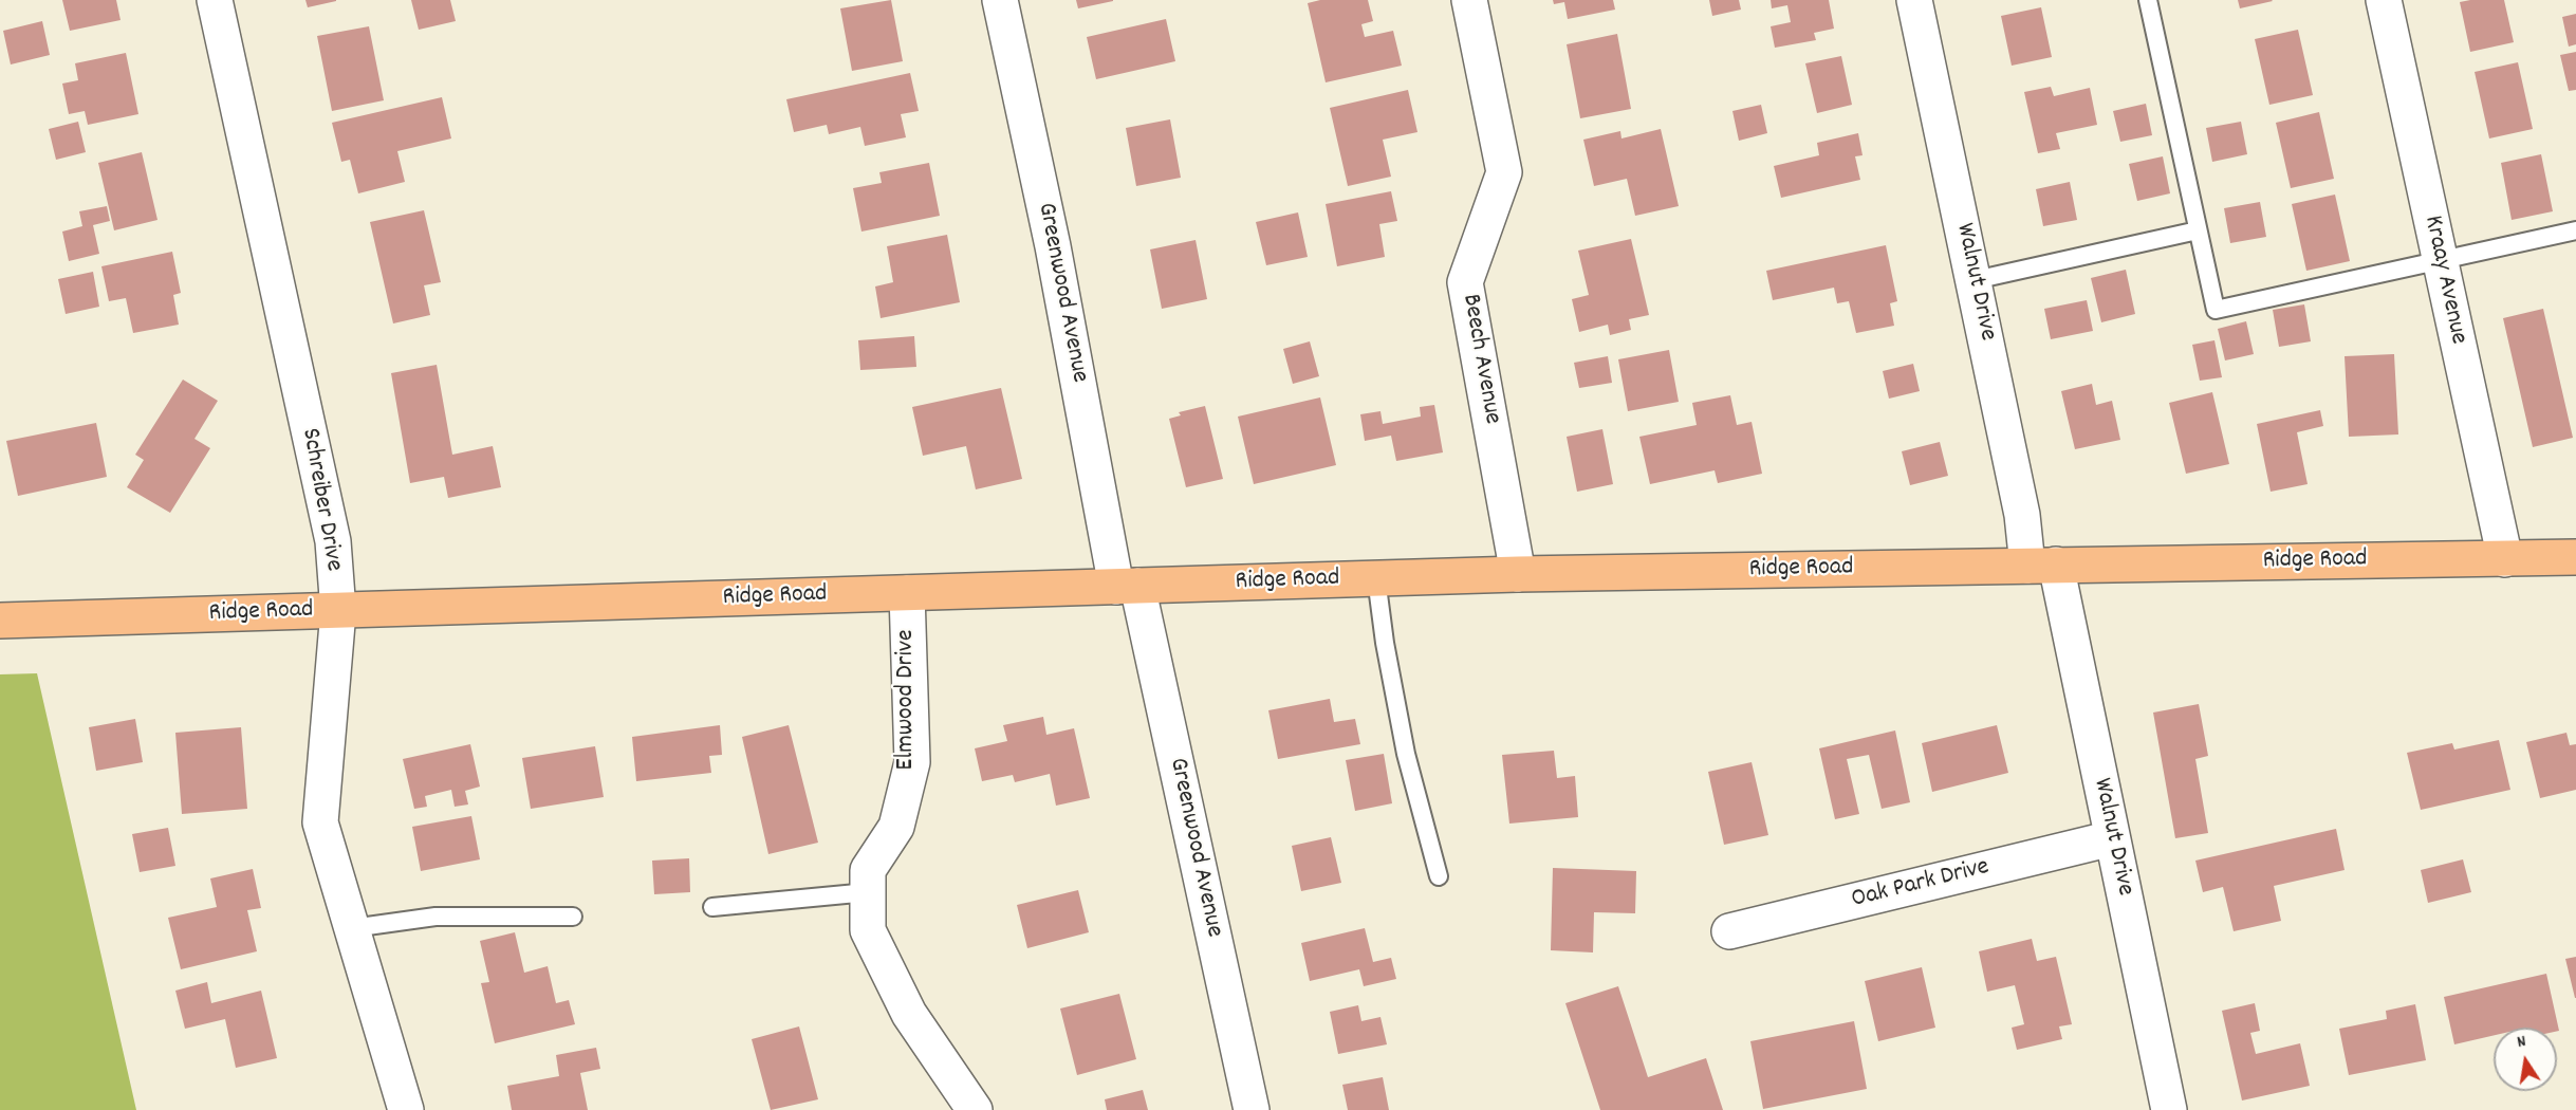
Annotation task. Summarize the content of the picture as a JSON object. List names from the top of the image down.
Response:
{
  "streets": {
    "main road": ["Ridge Road"],
    "street": [
      "Kraay Avenue",
      "Walnut Drive",
      "Greenwood Avenue",
      "Beech Avenue",
      "Schreiber Drive",
      "Elmwood Drive",
      "Oak Park Drive"
    ]
  },
  "crossings": [
    ["Kraay Avenue", "Ridge Road"],
    ["Walnut Drive", "Ridge Road"],
    ["Walnut Drive", "Oak Park Drive"],
    ["Greenwood Avenue", "Ridge Road"],
    ["Beech Avenue", "Ridge Road"],
    ["Schreiber Drive", "Ridge Road"],
    ["Ridge Road", "Elmwood Drive"]
  ],
  "north": "top"
}
